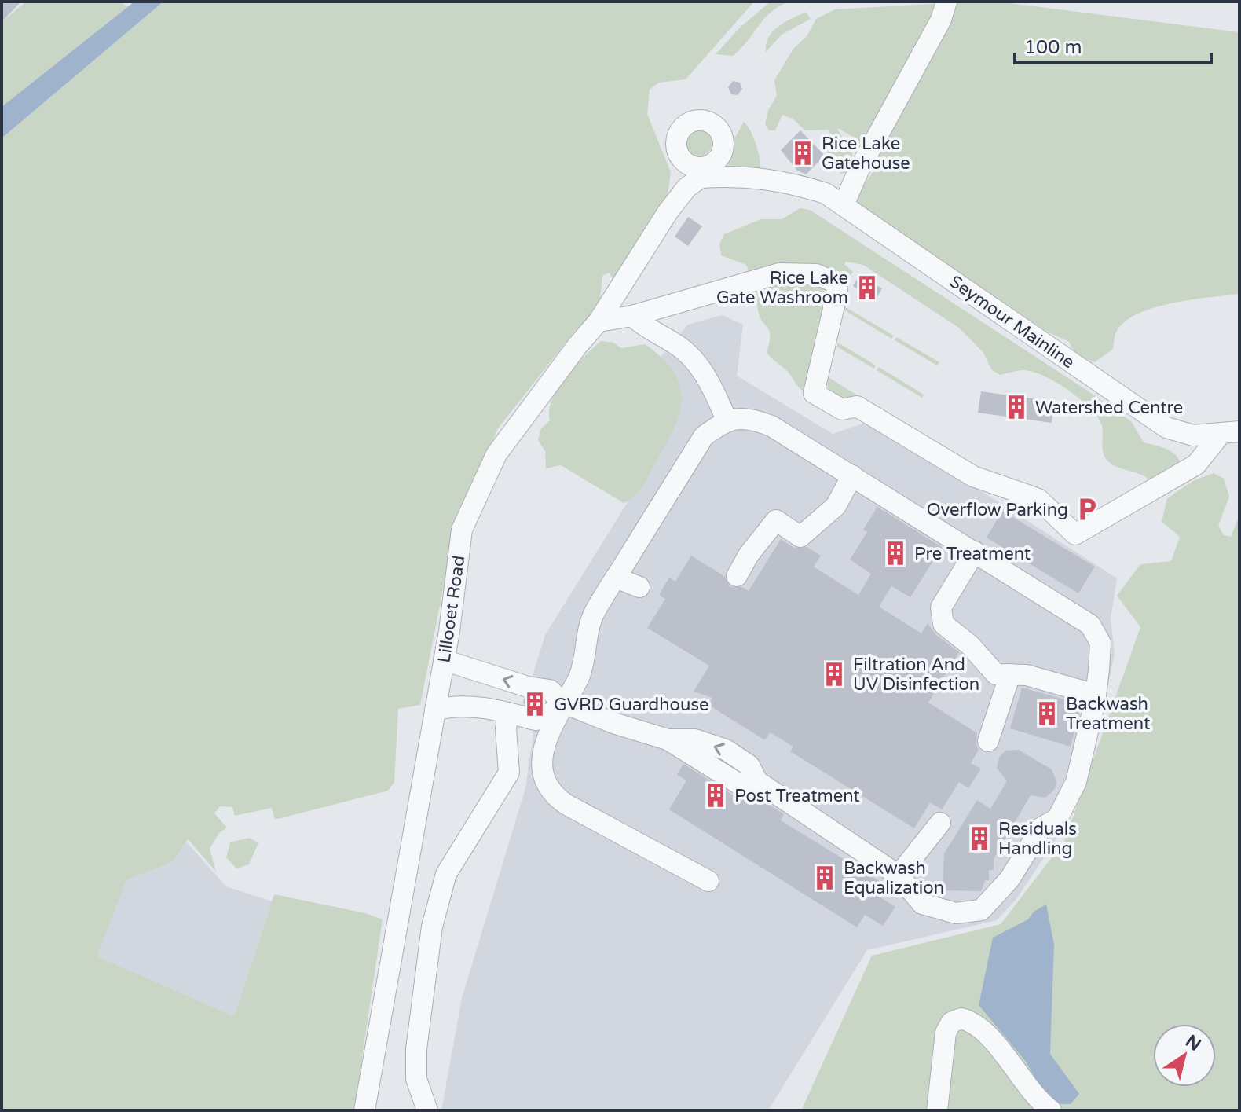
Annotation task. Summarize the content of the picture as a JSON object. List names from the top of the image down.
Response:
{
  "streets": {
    "street": ["Seymour Mainline", "Lillooet Road"]
  },
  "crossings": [
    ["Seymour Mainline", "Lillooet Road"]
  ],
  "places": {
    "building": [
      "Rice Lake Gatehouse",
      "Rice Lake Gate Washroom",
      "Watershed Centre",
      "Pre Treatment",
      "Filtration And UV Disinfection",
      "GVRD Guardhouse",
      "Backwash Treatment",
      "Post Treatment",
      "Residuals Handling",
      "Backwash Equalization"
    ],
    "parking": ["Overflow Parking"]
  },
  "scale_bar": "100 m",
  "north": "top right"
}
